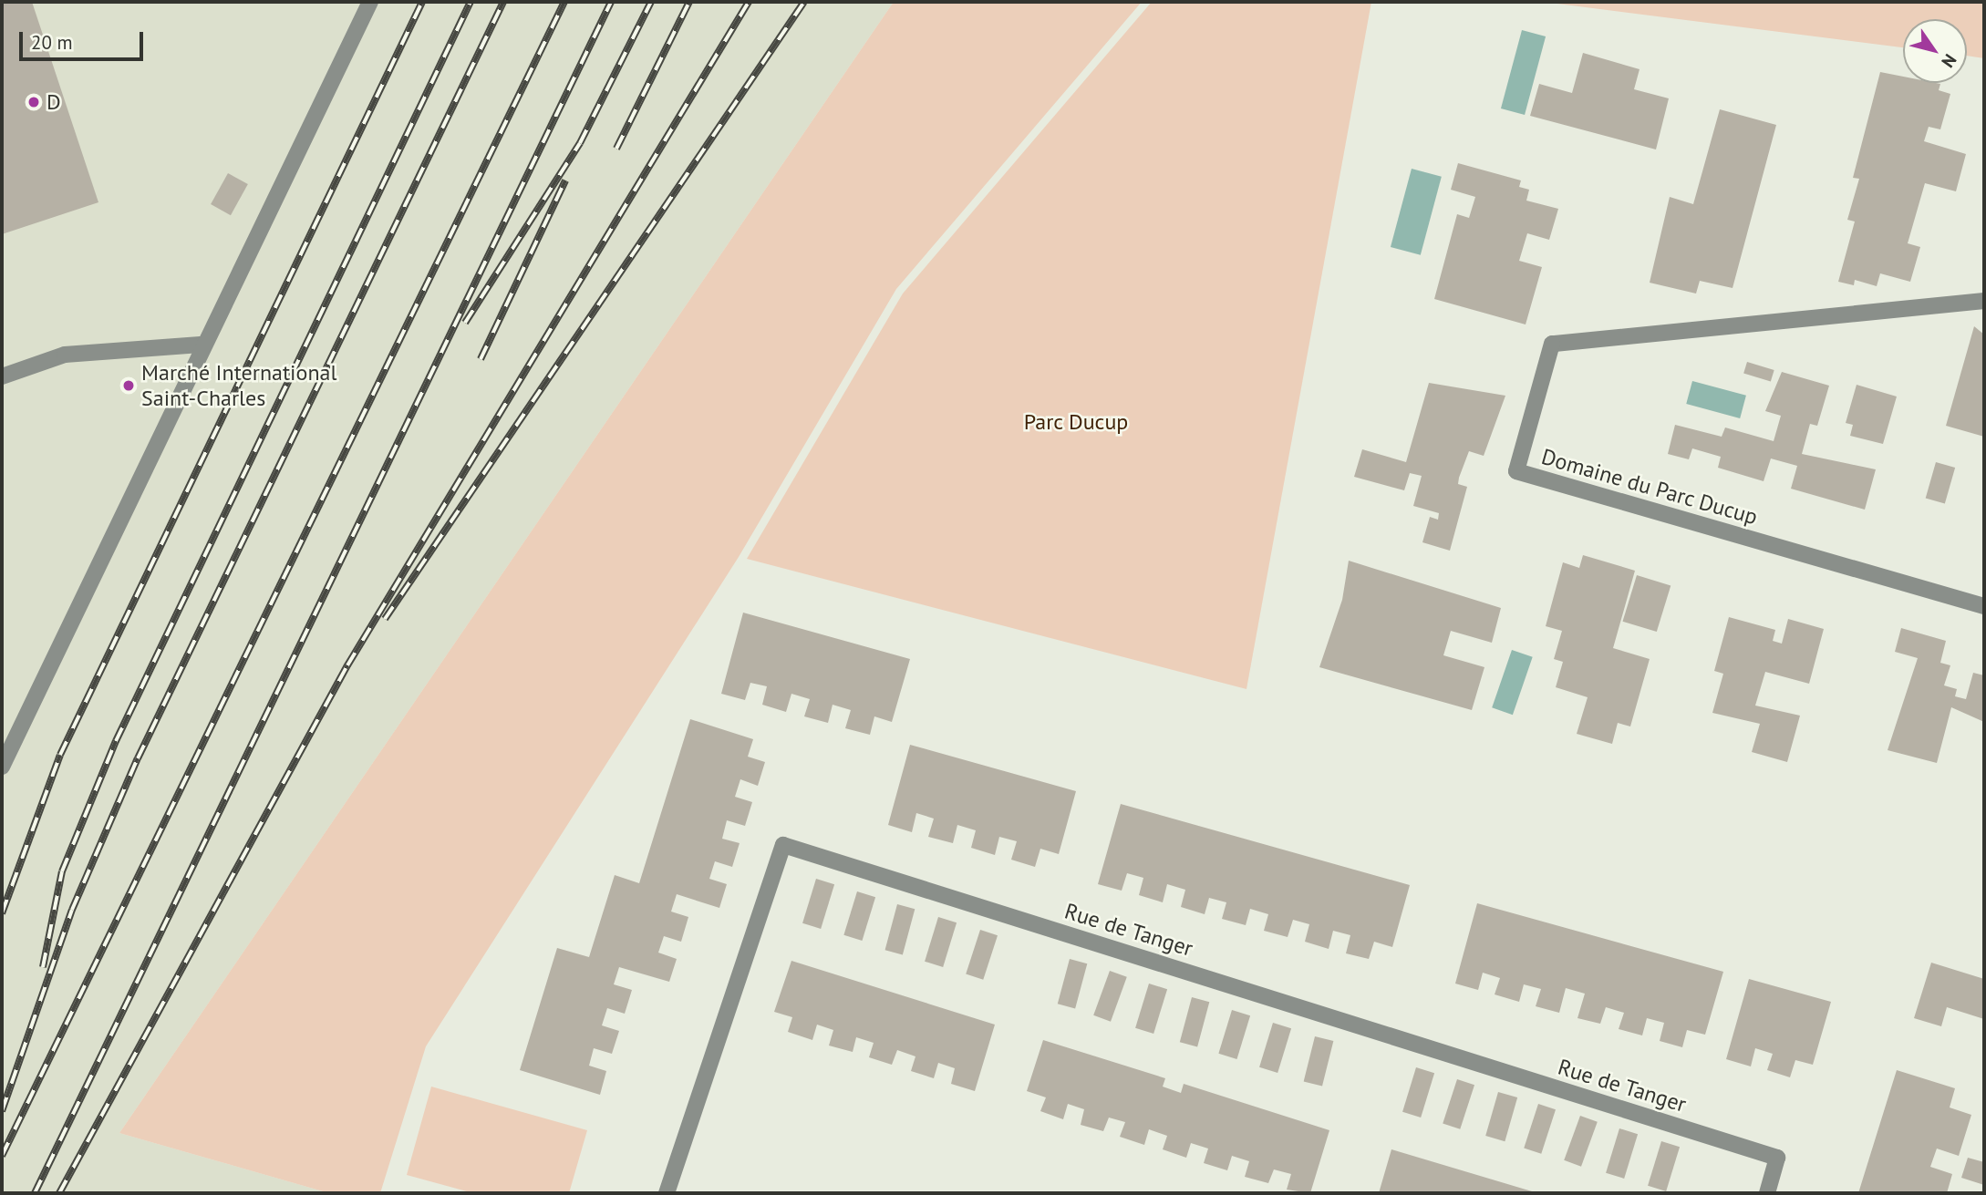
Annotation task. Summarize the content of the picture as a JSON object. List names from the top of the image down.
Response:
{
  "streets": {
    "street": ["Domaine du Parc Ducup", "Rue de Tanger"]
  },
  "parks": ["Parc Ducup"],
  "places": ["D", "Marché International Saint-Charles"],
  "scale_bar": "20 m",
  "north": "bottom right"
}
